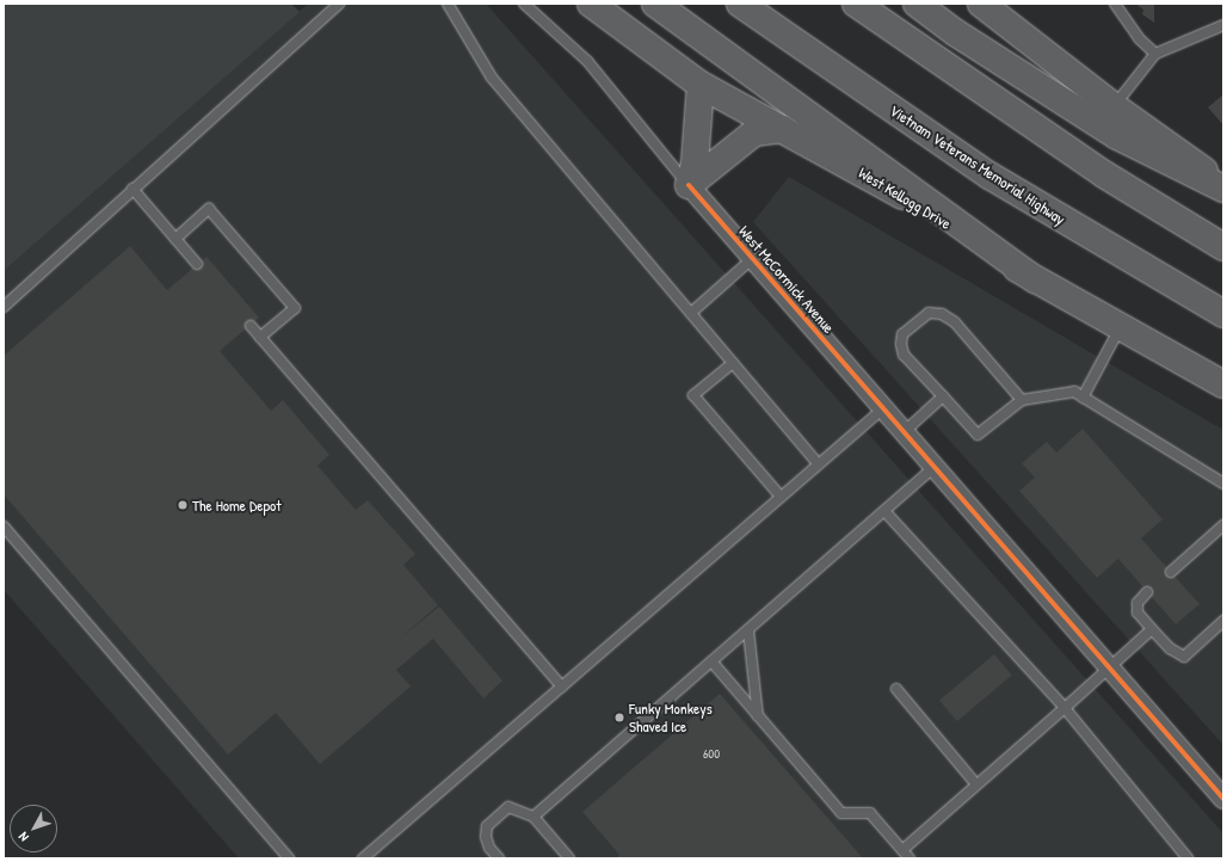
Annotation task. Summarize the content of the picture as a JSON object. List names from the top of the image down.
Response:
{
  "streets": {
    "main road": ["Vietnam Veterans Memorial Highway", "West Kellogg Drive"],
    "street": ["West McCormick Avenue"]
  },
  "places": ["The Home Depot", "Funky Monkeys Shaved Ice"],
  "house_numbers": ["600"],
  "north": "bottom left"
}
